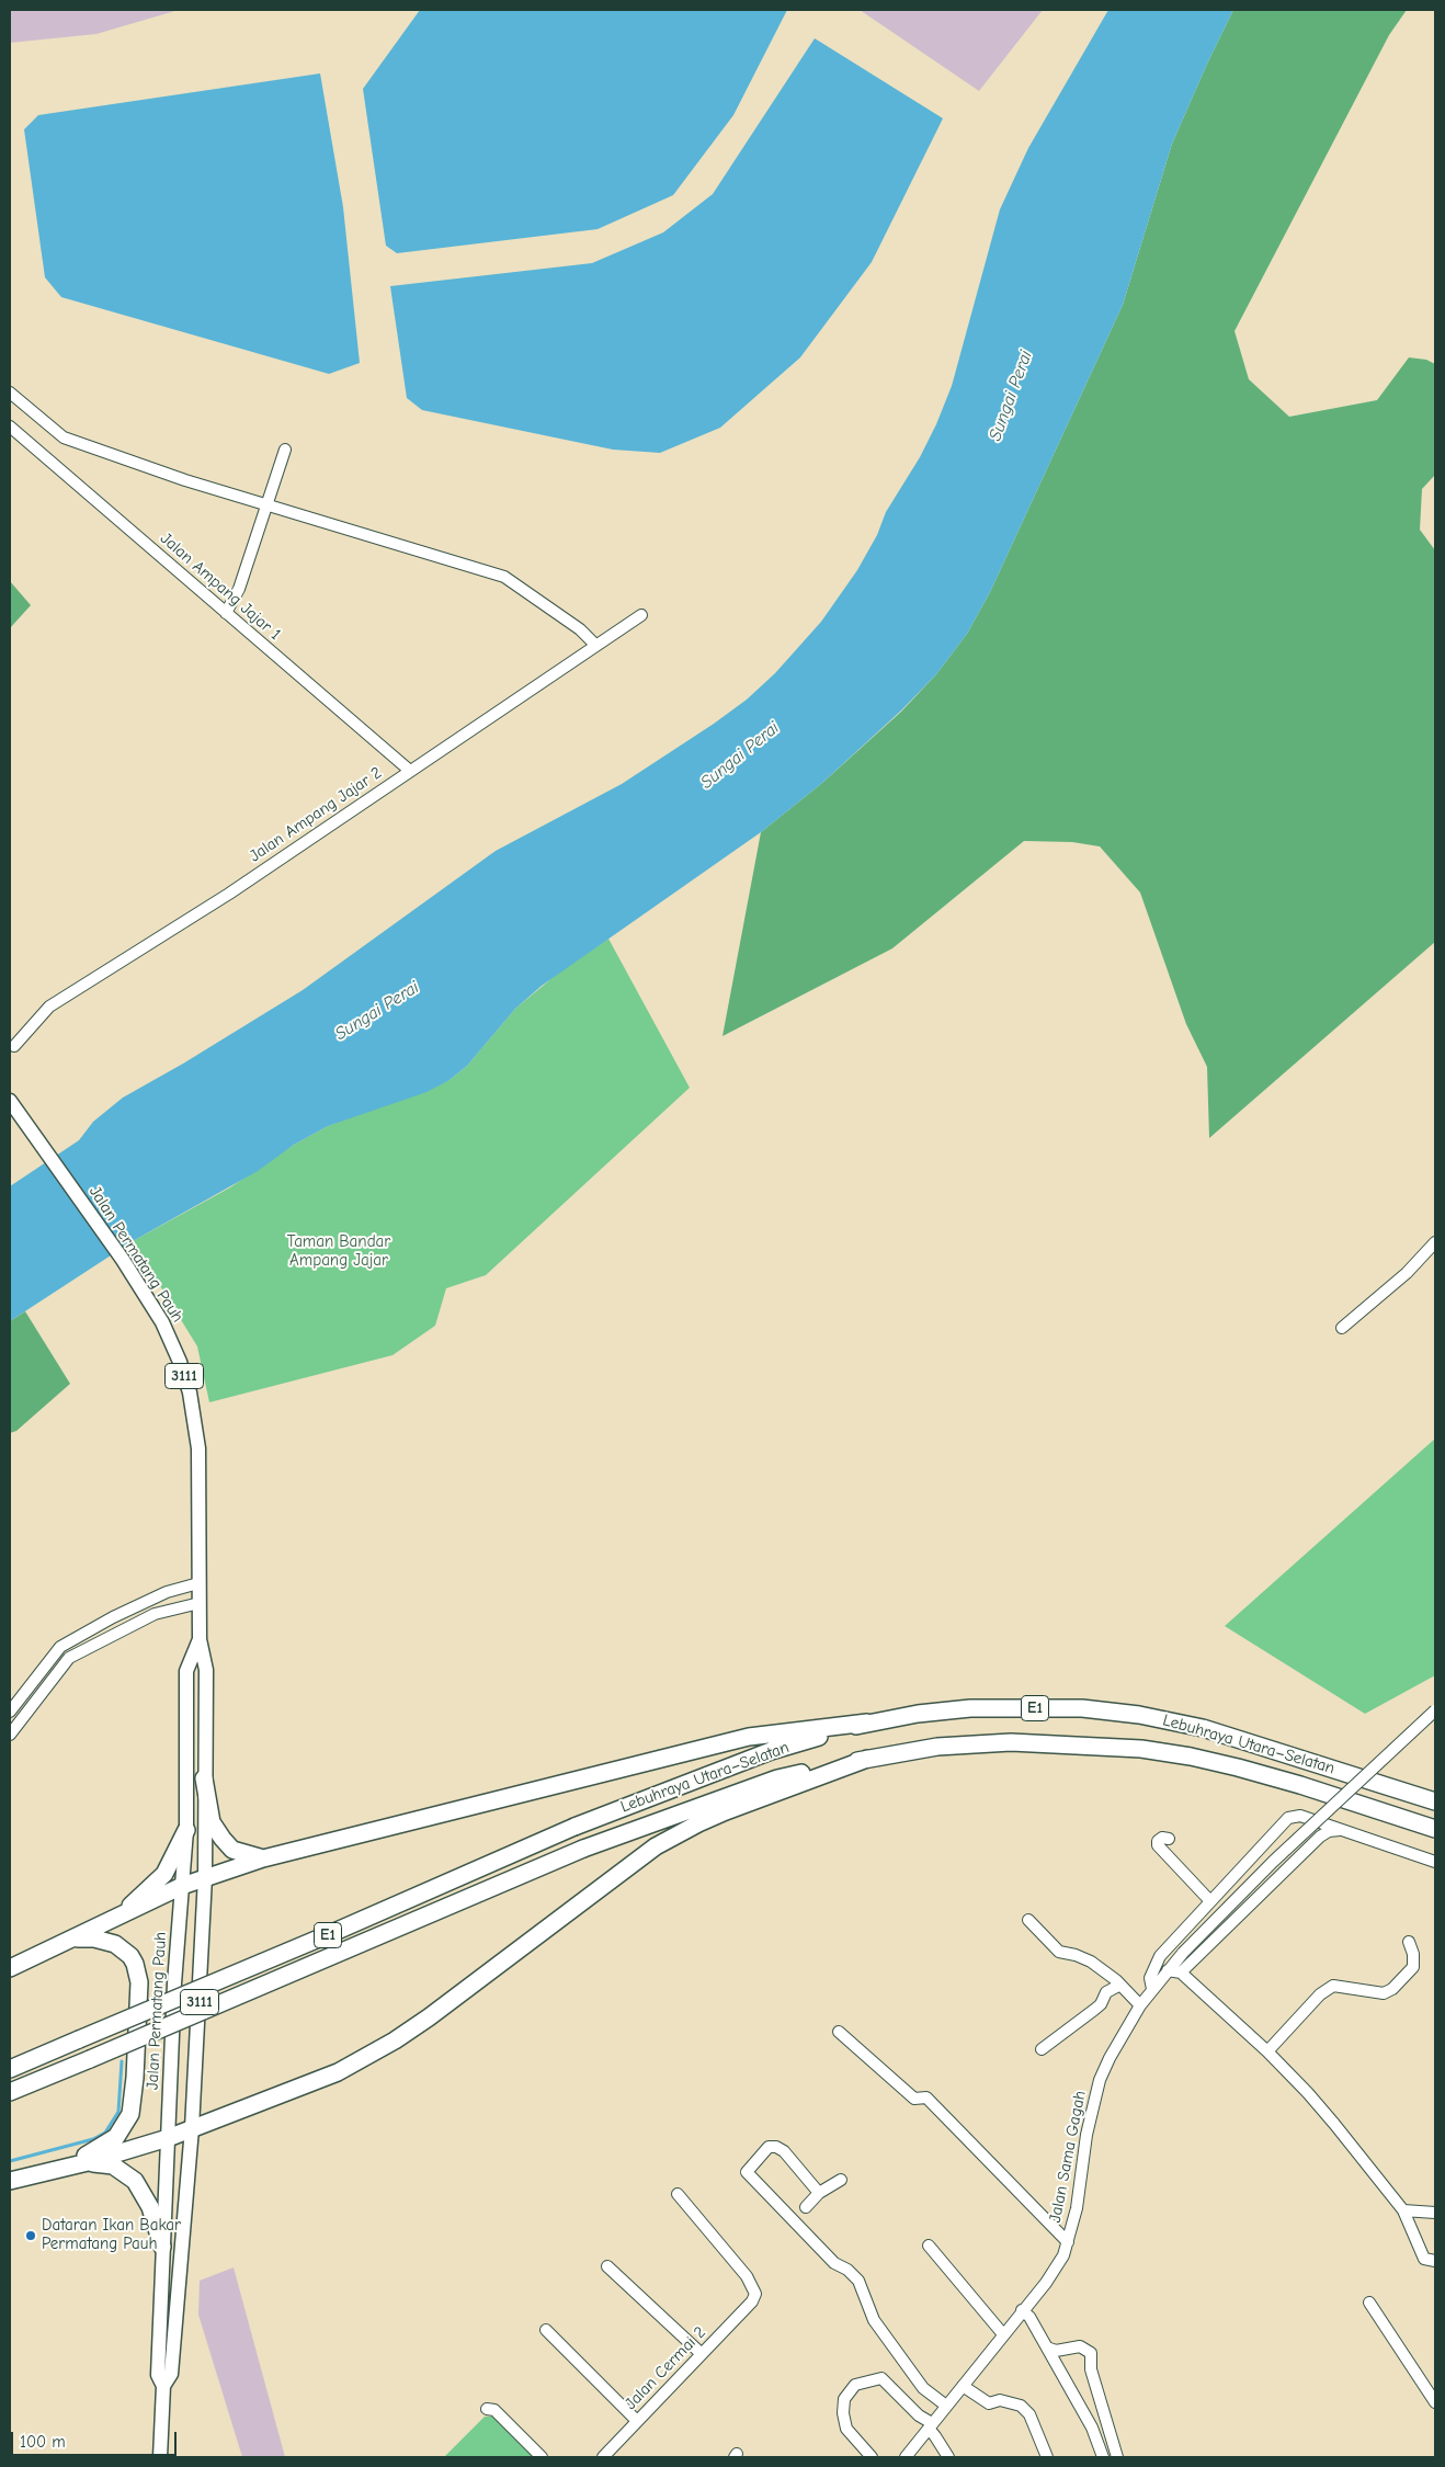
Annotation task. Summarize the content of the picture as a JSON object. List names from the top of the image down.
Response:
{
  "streets": {
    "highway": ["E1", "Lebuhraya Utara–Selatan"],
    "main road": ["Jalan Permatang Pauh", "3111"],
    "street": [
      "Jalan Ampang Jajar 1",
      "Jalan Ampang Jajar 2",
      "Jalan Sama Gagah",
      "Jalan Cermai 2"
    ]
  },
  "crossings": [
    ["Jalan Ampang Jajar 1", "Jalan Ampang Jajar 2"]
  ],
  "water": ["Sungai Perai"],
  "parks": ["Taman Bandar Ampang Jajar"],
  "places": ["Dataran Ikan Bakar Permatang Pauh"],
  "scale_bar": "100 m"
}
